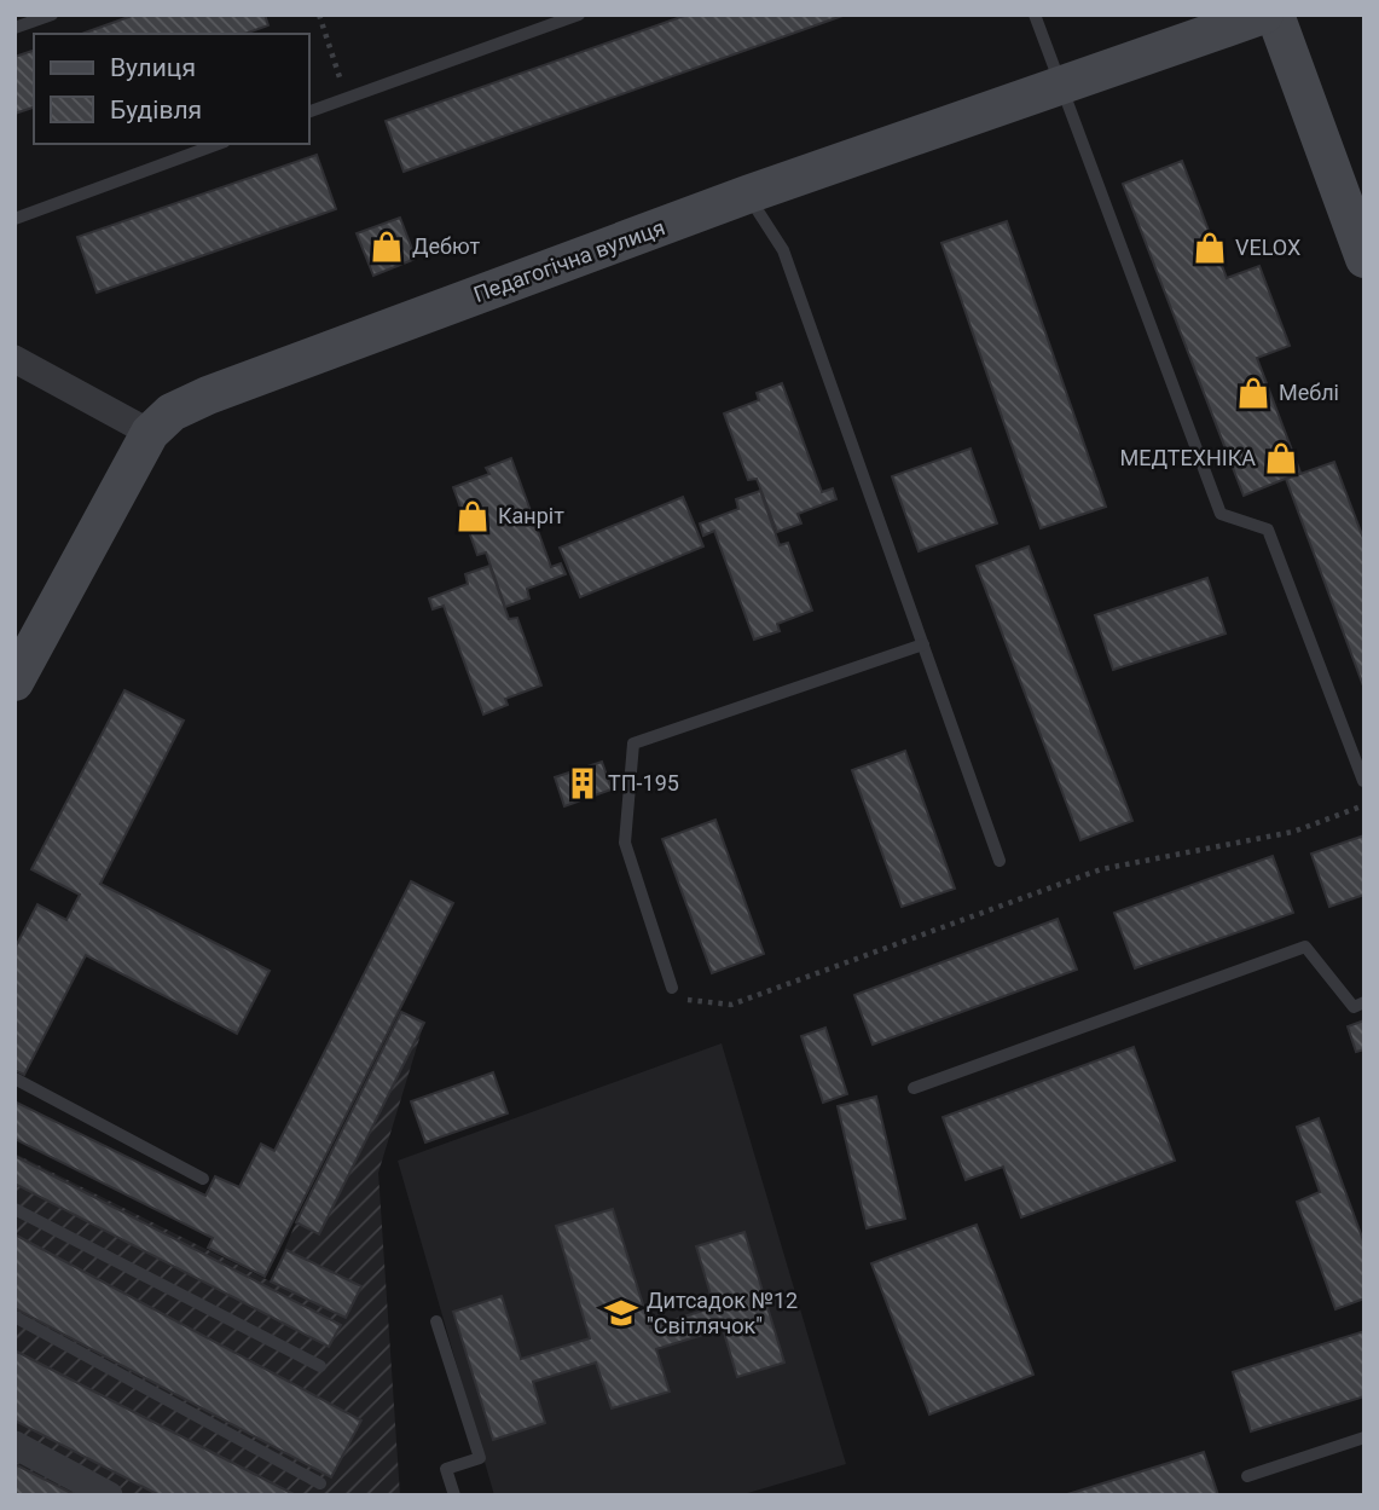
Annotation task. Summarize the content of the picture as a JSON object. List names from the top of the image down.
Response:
{
  "streets": {
    "main road": ["Педагогічна вулиця"]
  },
  "places": {
    "shop": [
      "Дебют",
      "VELOX",
      "Меблі",
      "МЕДТЕХНІКА",
      "Канріт"
    ],
    "building": ["ТП-195"],
    "school or university": ["Дитсадок №12 \"Світлячок\""]
  },
  "legend": ["Вулиця", "Будівля"]
}
